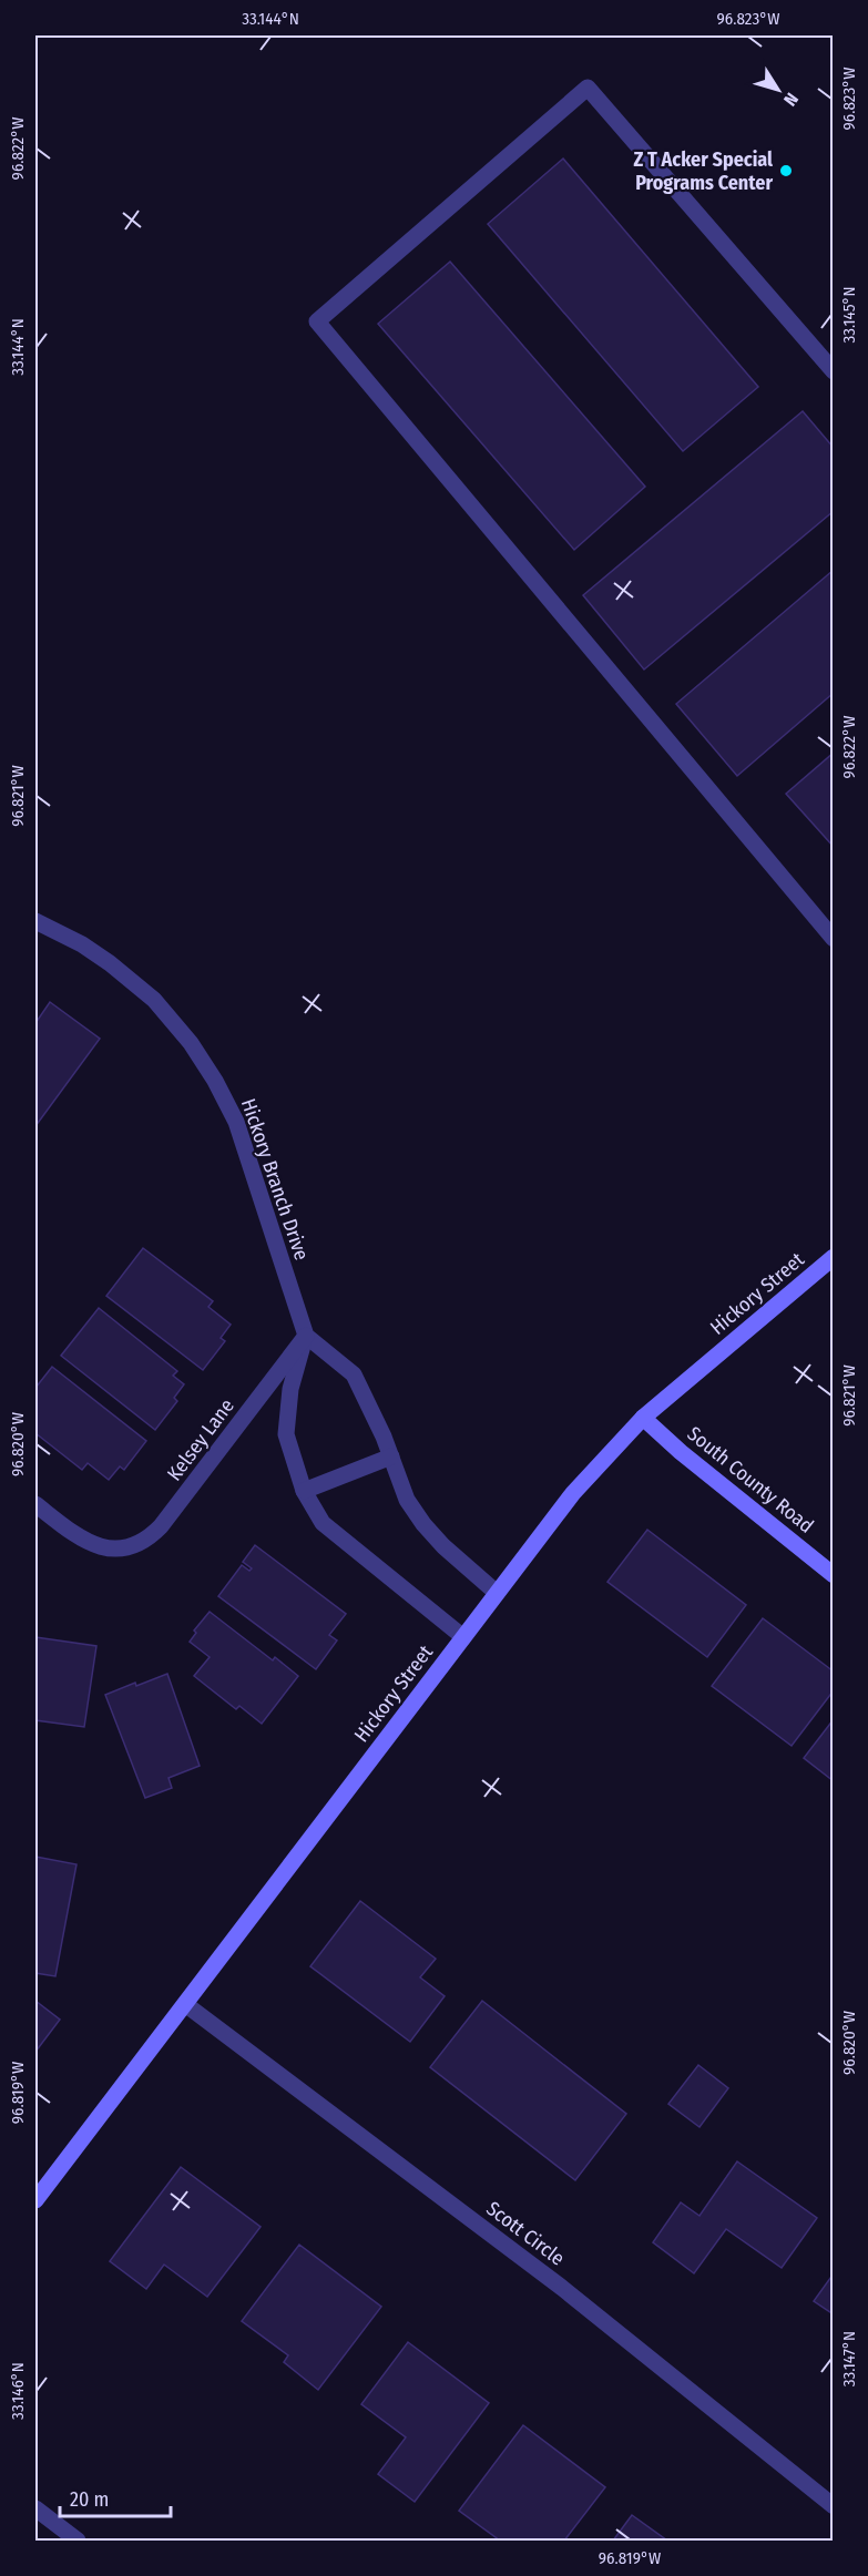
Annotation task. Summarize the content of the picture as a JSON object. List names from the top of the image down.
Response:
{
  "streets": {
    "street": [
      "Hickory Branch Drive",
      "Hickory Street",
      "Kelsey Lane",
      "South County Road",
      "Scott Circle"
    ]
  },
  "crossings": [
    ["Hickory Branch Drive", "Kelsey Lane"],
    ["Hickory Street", "South County Road"],
    ["Hickory Street", "Scott Circle"]
  ],
  "places": ["Z T Acker Special Programs Center"],
  "scale_bar": "20 m",
  "north": "bottom right",
  "coordinates": [
    "33.144°N",
    "96.823°W",
    "96.822°W",
    "33.145°N",
    "96.821°W",
    "96.820°W",
    "96.819°W",
    "33.147°N",
    "33.146°N"
  ]
}
